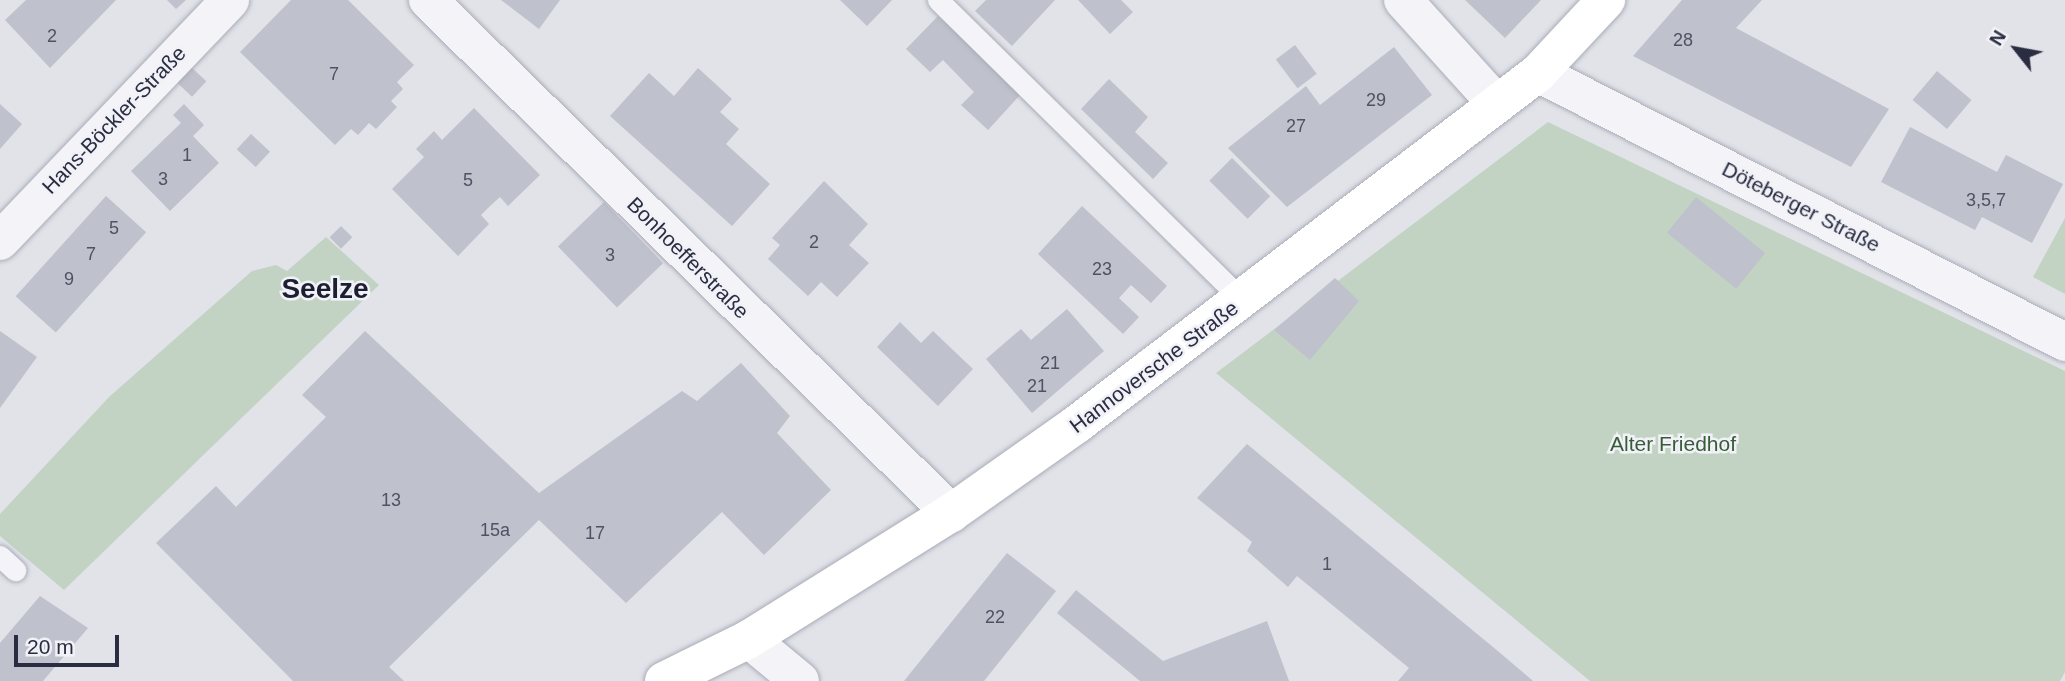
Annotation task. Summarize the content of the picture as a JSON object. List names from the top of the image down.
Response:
{
  "streets": {
    "street": [
      "Hans-Böckler-Straße",
      "Döteberger Straße",
      "Bonhoefferstraße",
      "Hannoversche Straße"
    ]
  },
  "crossings": [
    ["Döteberger Straße", "Hannoversche Straße"],
    ["Bonhoefferstraße", "Hannoversche Straße"]
  ],
  "districts": ["Seelze"],
  "parks": ["Alter Friedhof"],
  "house_numbers": [
    "2",
    "28",
    "7",
    "29",
    "27",
    "1",
    "3",
    "5",
    "3,5,7",
    "5",
    "2",
    "7",
    "3",
    "23",
    "9",
    "21",
    "21",
    "13",
    "15a",
    "17",
    "1",
    "22"
  ],
  "scale_bar": "20 m",
  "north": "top left"
}
